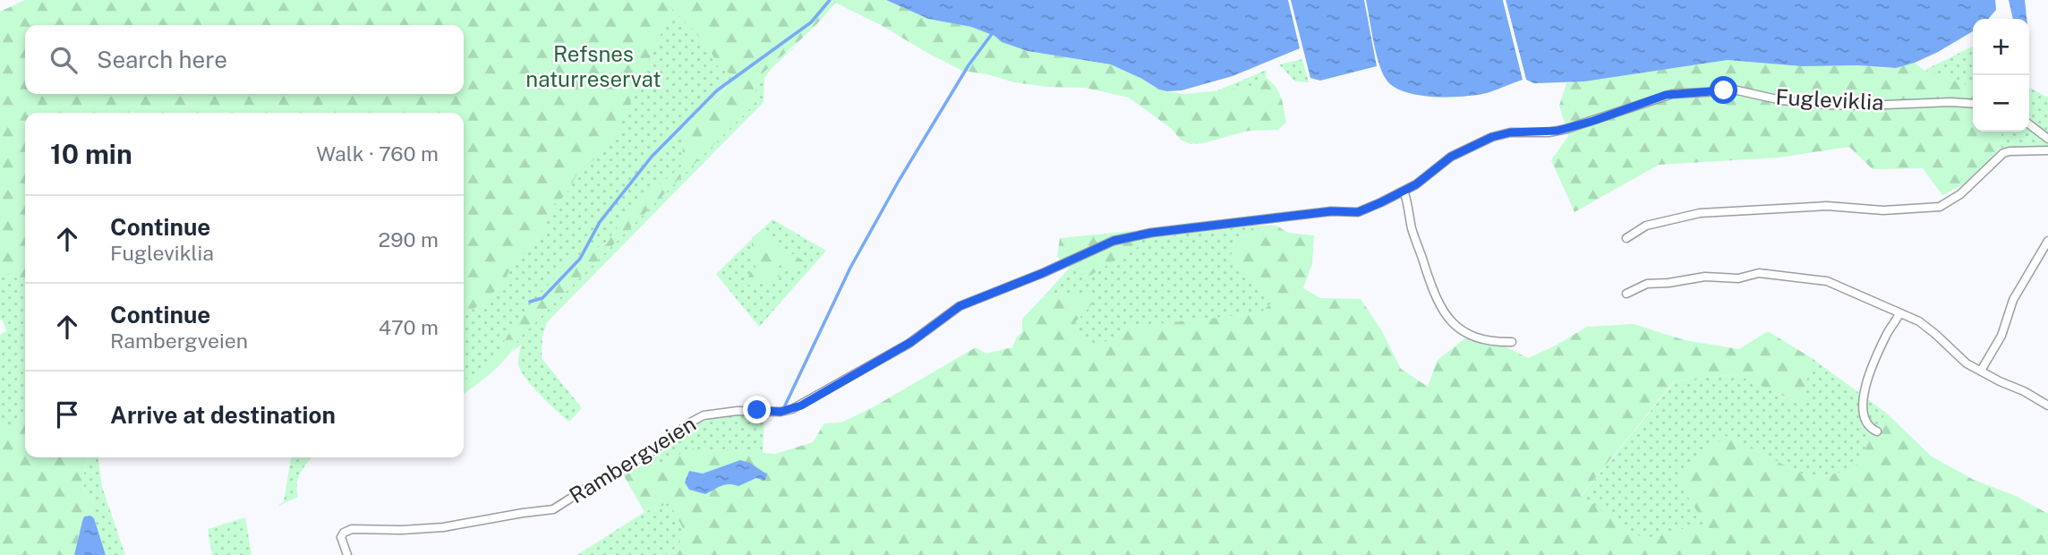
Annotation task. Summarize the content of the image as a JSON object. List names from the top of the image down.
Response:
{
  "streets": {
    "street": ["Fugleviklia", "Rambergveien"]
  },
  "crossings": [
    ["Fugleviklia", "Rambergveien"]
  ],
  "parks": ["Refsnes naturreservat"],
  "page": {
    "map_buttons": ["+", "−"],
    "search": "Search here",
    "heading": ["10 min", "Walk · 760 m"],
    "list": [
      ["Continue", "Fugleviklia", "290 m"],
      ["Continue", "Rambergveien", "470 m"],
      "Arrive at destination"
    ]
  }
}
